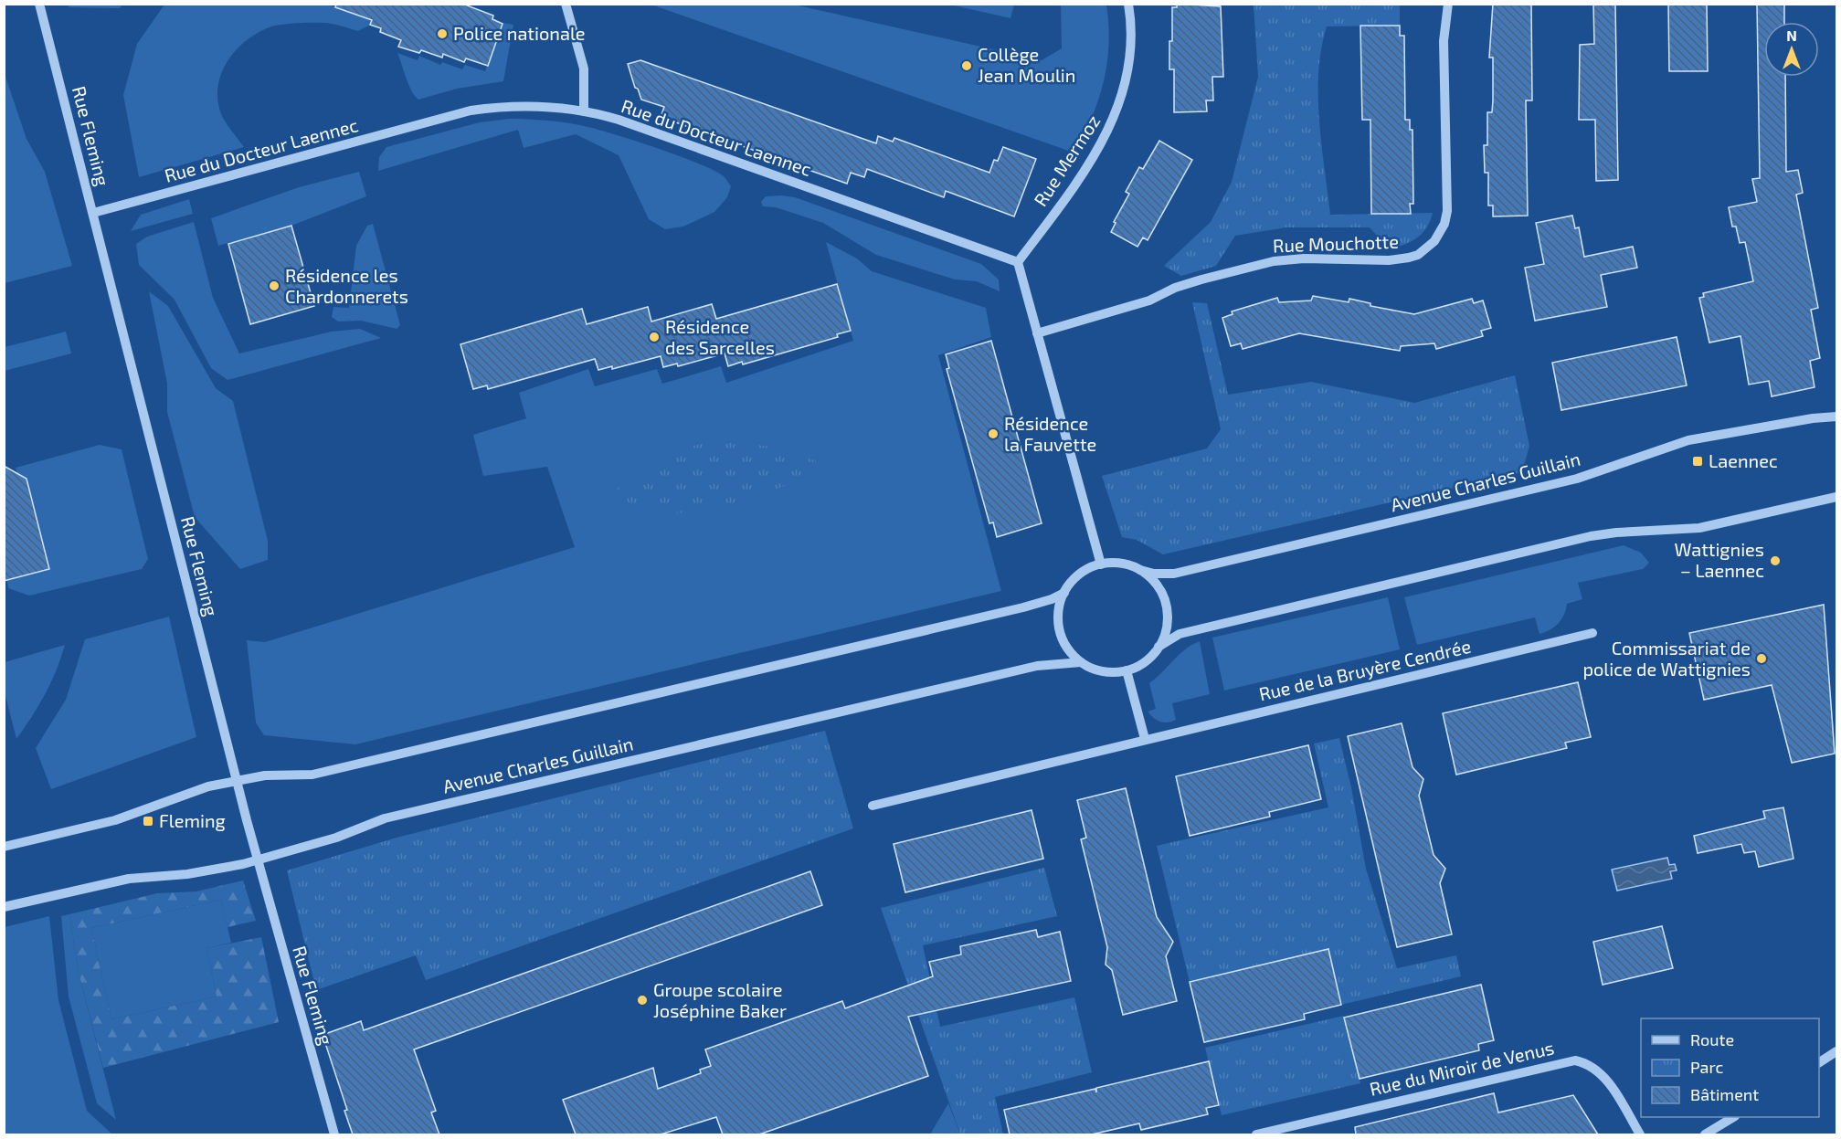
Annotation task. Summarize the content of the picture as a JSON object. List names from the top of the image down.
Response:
{
  "streets": {
    "street": [
      "Rue Fleming",
      "Rue du Docteur Laennec",
      "Rue Mermoz",
      "Rue Mouchotte",
      "Avenue Charles Guillain",
      "Rue de la Bruyère Cendrée",
      "Rue du Miroir de Venus"
    ]
  },
  "crossings": [
    ["Rue Fleming", "Rue du Docteur Laennec"],
    ["Rue Fleming", "Avenue Charles Guillain"],
    ["Rue du Docteur Laennec", "Rue Mermoz"]
  ],
  "places": {
    "other": [
      "Police nationale",
      "Collège Jean Moulin",
      "Résidence les Chardonnerets",
      "Résidence des Sarcelles",
      "Résidence la Fauvette",
      "Wattignies – Laennec",
      "Commissariat de police de Wattignies",
      "Groupe scolaire Joséphine Baker"
    ],
    "transit": ["Laennec", "Fleming"]
  },
  "legend": ["Route", "Parc", "Bâtiment"],
  "north": "top"
}
